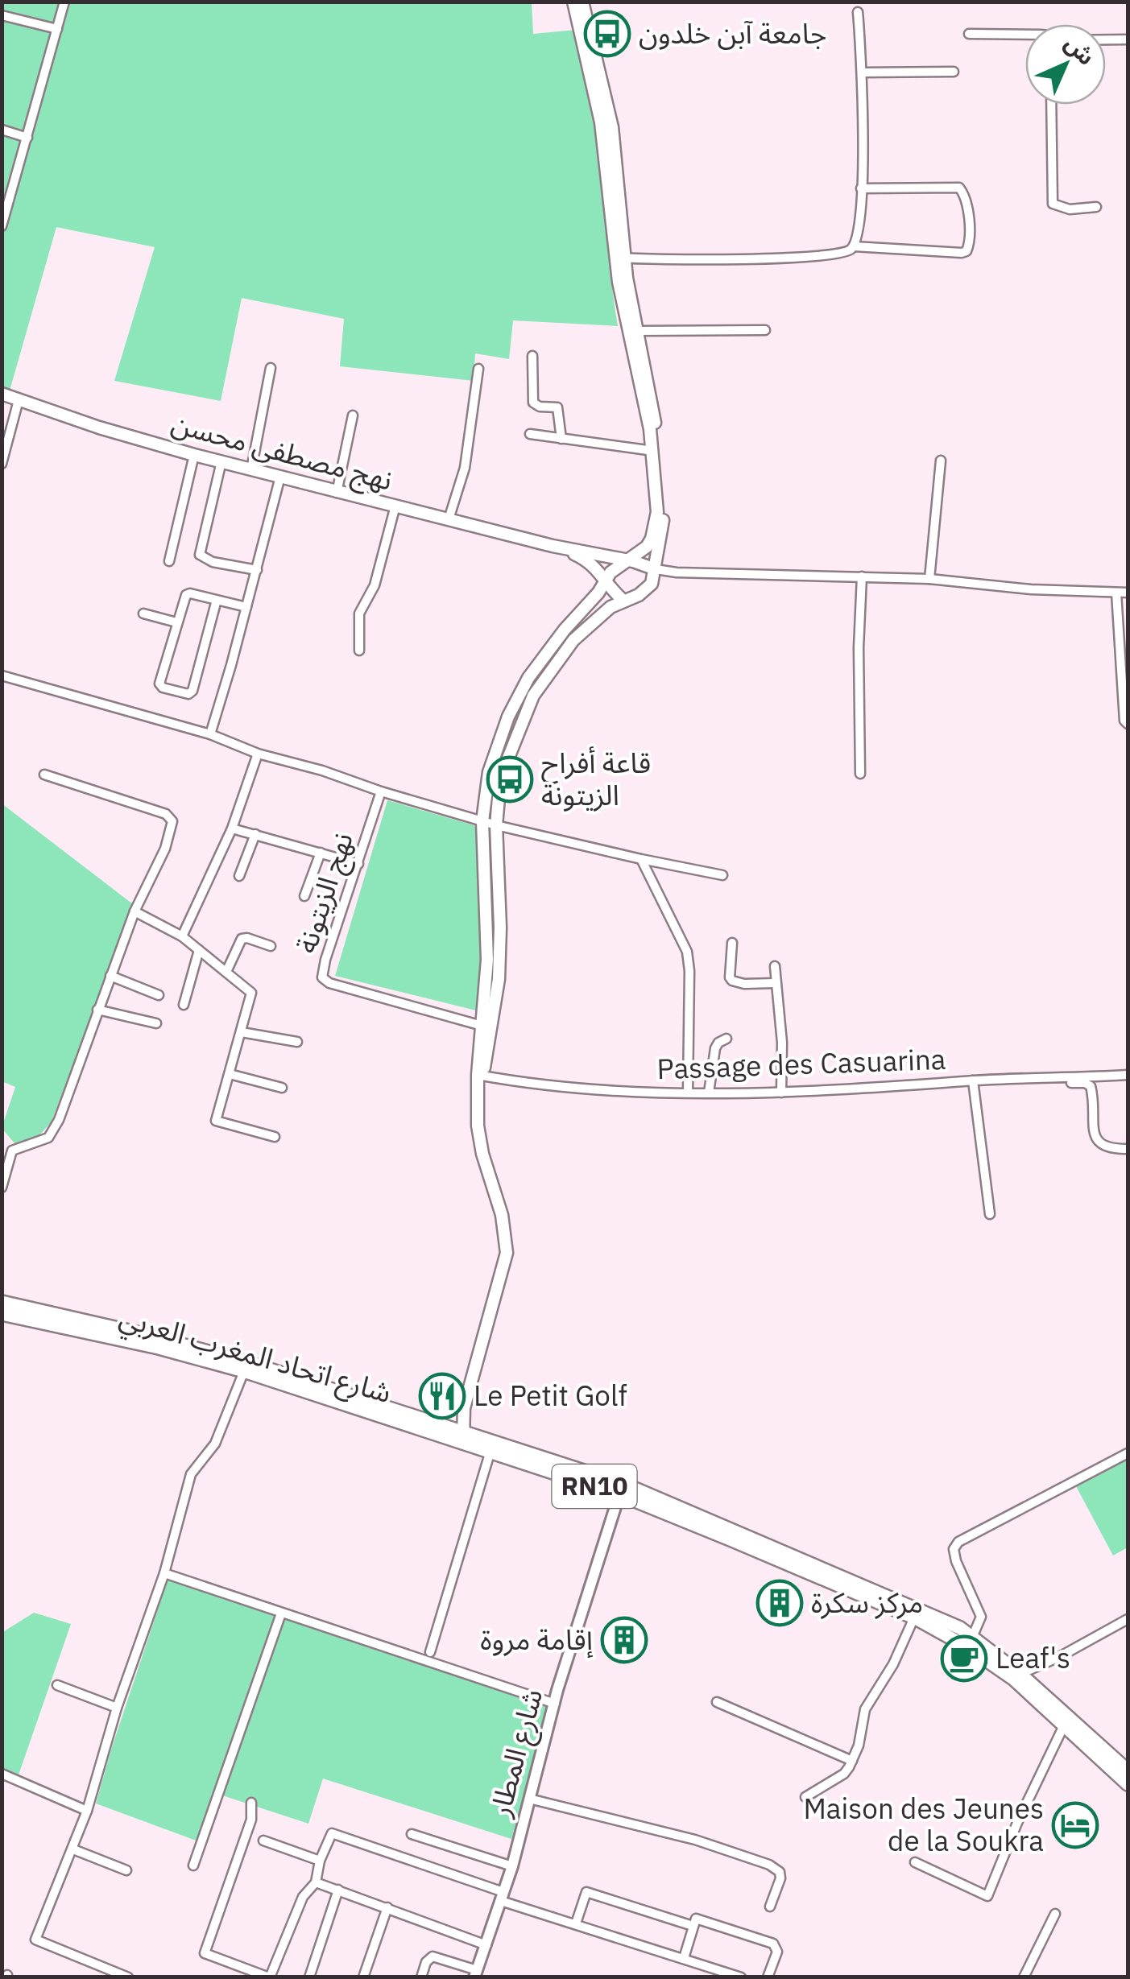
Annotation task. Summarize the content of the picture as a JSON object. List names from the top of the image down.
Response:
{
  "streets": {
    "main road": ["نهج مصطفى محسن", "شارع اتحاد المغرب العربي", "RN10"],
    "street": ["نهج الزيتونة", "Passage des Casuarina", "شارع المطار"]
  },
  "crossings": [
    ["شارع اتحاد المغرب العربي", "شارع المطار"]
  ],
  "places": {
    "bus stop": ["جامعة آبن خلدون", "قاعة أفراح الزيتونة"],
    "restaurant": ["Le Petit Golf"],
    "building": ["مركز سكرة", "إقامة مروة"],
    "cafe": ["Leaf's"],
    "hotel": ["Maison des Jeunes de la Soukra"]
  },
  "north": "top right"
}
